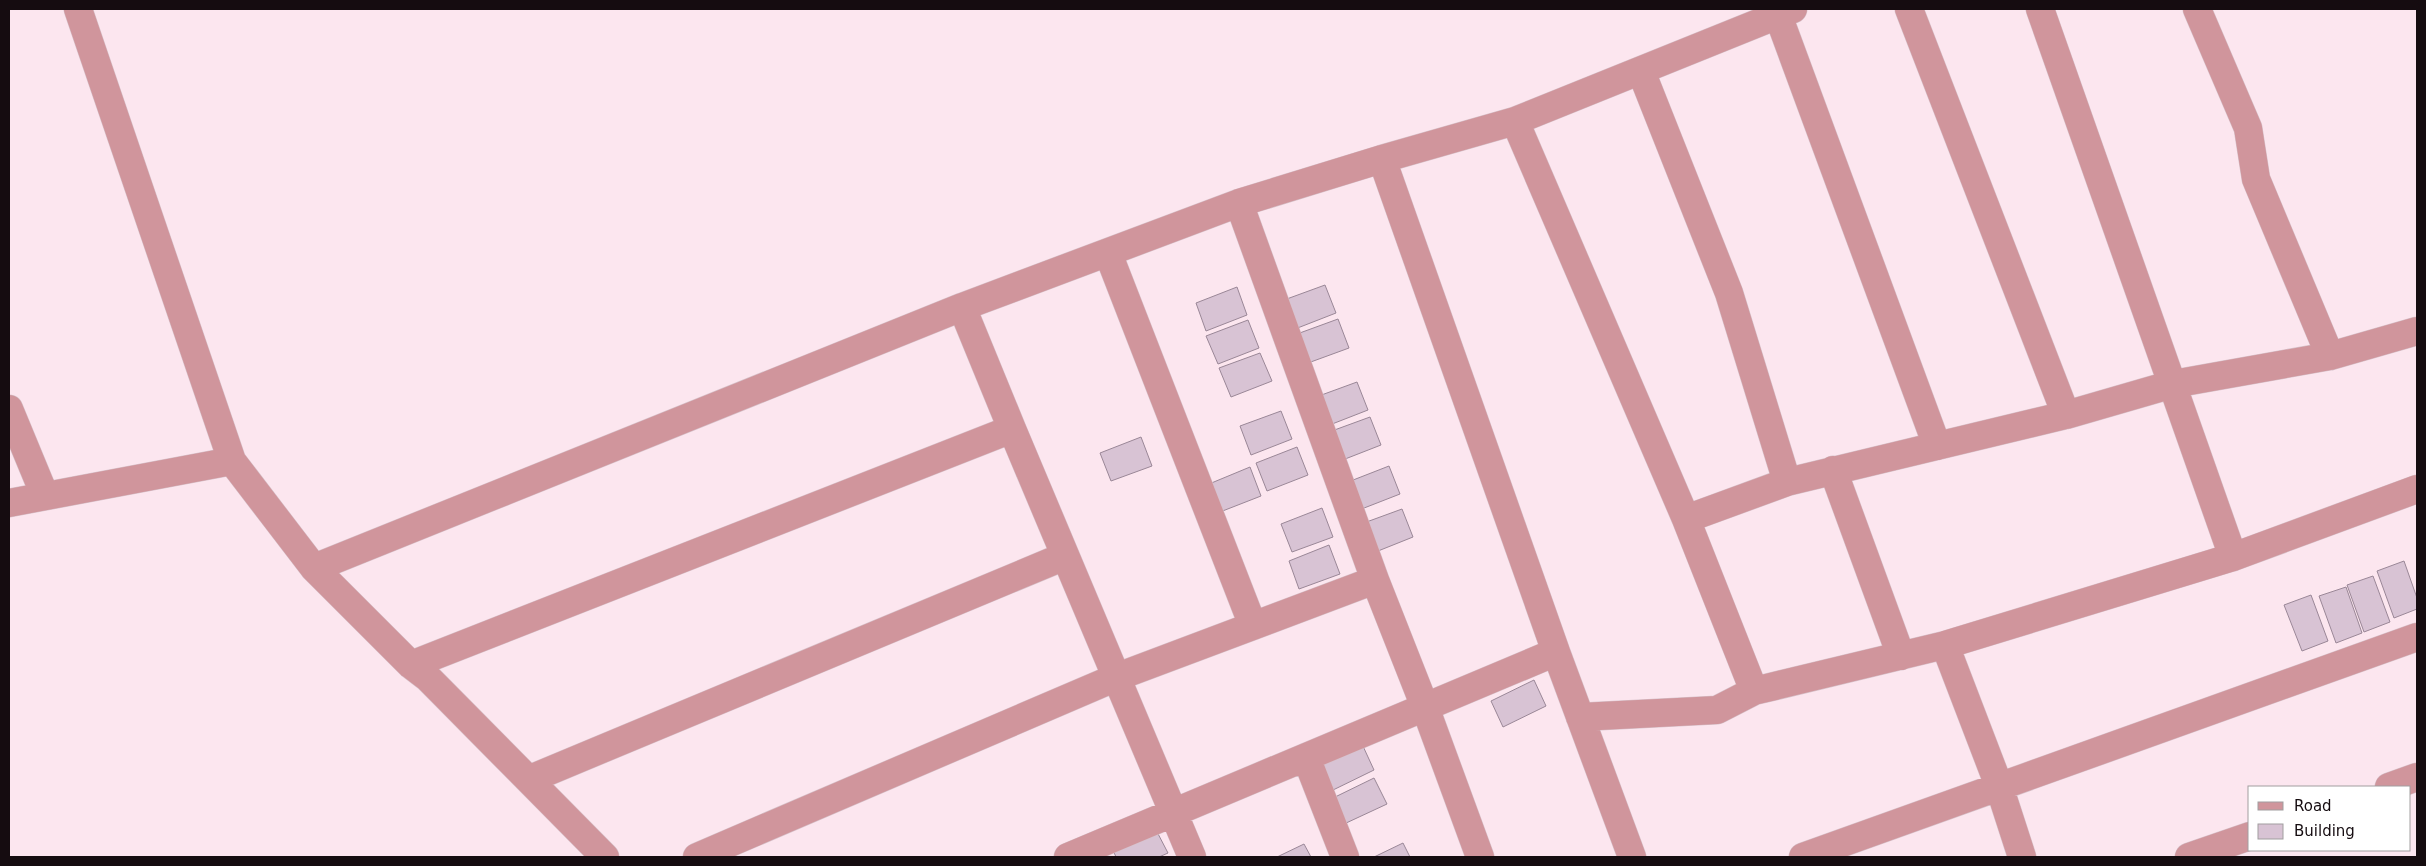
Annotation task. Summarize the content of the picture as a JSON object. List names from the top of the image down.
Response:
{
  "legend": ["Road", "Building"]
}
